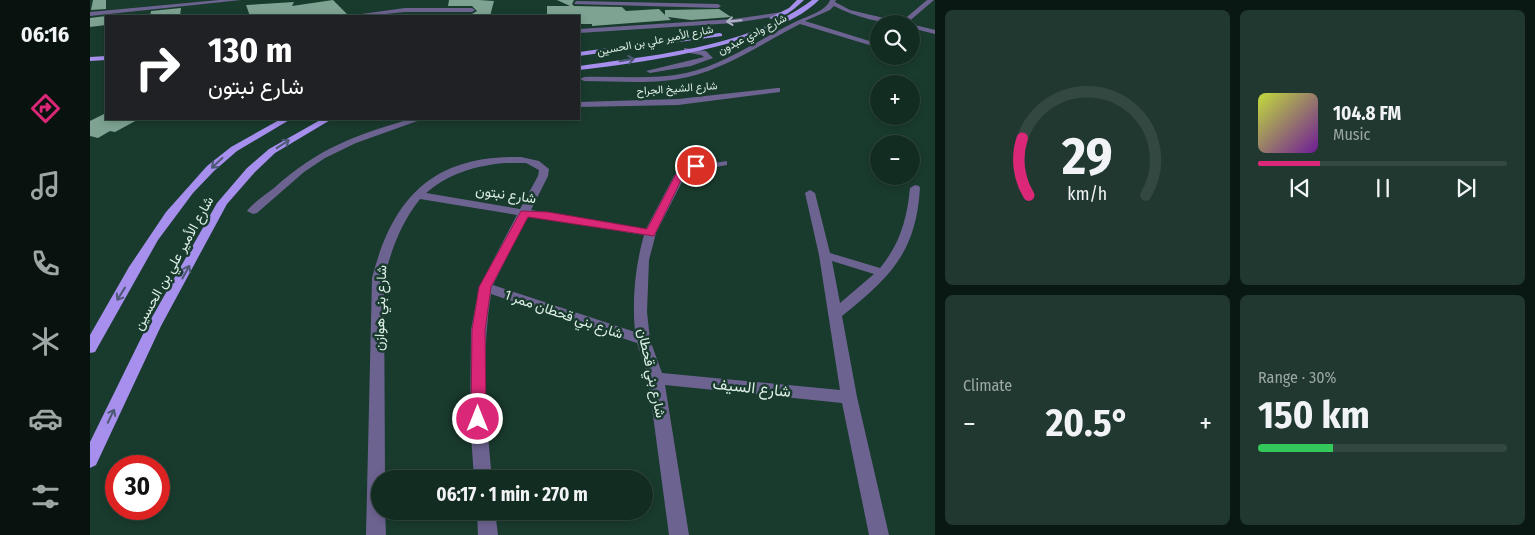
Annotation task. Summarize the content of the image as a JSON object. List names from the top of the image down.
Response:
{
  "streets": {
    "main road": ["شارع الأمير علي بن الحسين"],
    "street": [
      "شارع وادي عبدون",
      "شارع الشيخ الجراح",
      "شارع نبتون",
      "شارع بني هوازن",
      "شارع بني قحطان ممر 1",
      "شارع بني قحطان",
      "شارع السيف"
    ]
  },
  "crossings": [
    ["شارع نبتون", "شارع بني هوازن"],
    ["شارع نبتون", "شارع بني قحطان"],
    ["شارع بني هوازن", "شارع بني قحطان ممر 1"],
    ["شارع بني قحطان ممر 1", "شارع بني قحطان"],
    ["شارع بني قحطان", "شارع السيف"]
  ],
  "page": {
    "tabs": "06:16",
    "map_buttons": ["+", "−"],
    "turn": ["130 m", "شارع نبتون"],
    "song": ["104.8 FM", "Music"],
    "tile": [
      "Climate",
      ["Range · 30%", "150 km"]
    ],
    "heat": ["−", "20.5°", "+"],
    "limit": "30",
    "trip": "06:17 · 1 min · 270 m",
    "gauge": ["29", "km/h"]
  }
}
